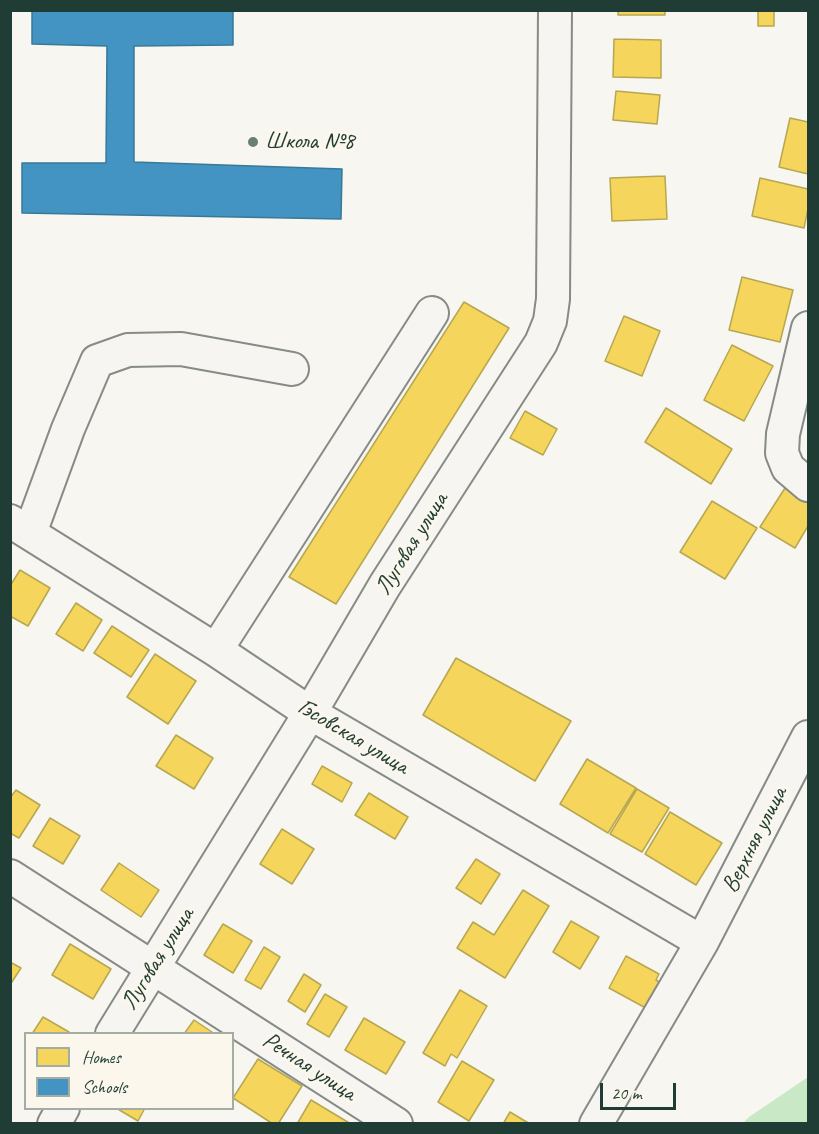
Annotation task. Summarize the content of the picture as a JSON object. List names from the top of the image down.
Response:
{
  "streets": {
    "street": [
      "Луговая улица",
      "Гэсовская улица",
      "Верхняя улица",
      "Речная улица"
    ]
  },
  "crossings": [
    ["Луговая улица", "Гэсовская улица"],
    ["Луговая улица", "Речная улица"],
    ["Гэсовская улица", "Верхняя улица"]
  ],
  "places": ["Школа №8"],
  "legend": ["Homes", "Schools"],
  "scale_bar": "20 m"
}
